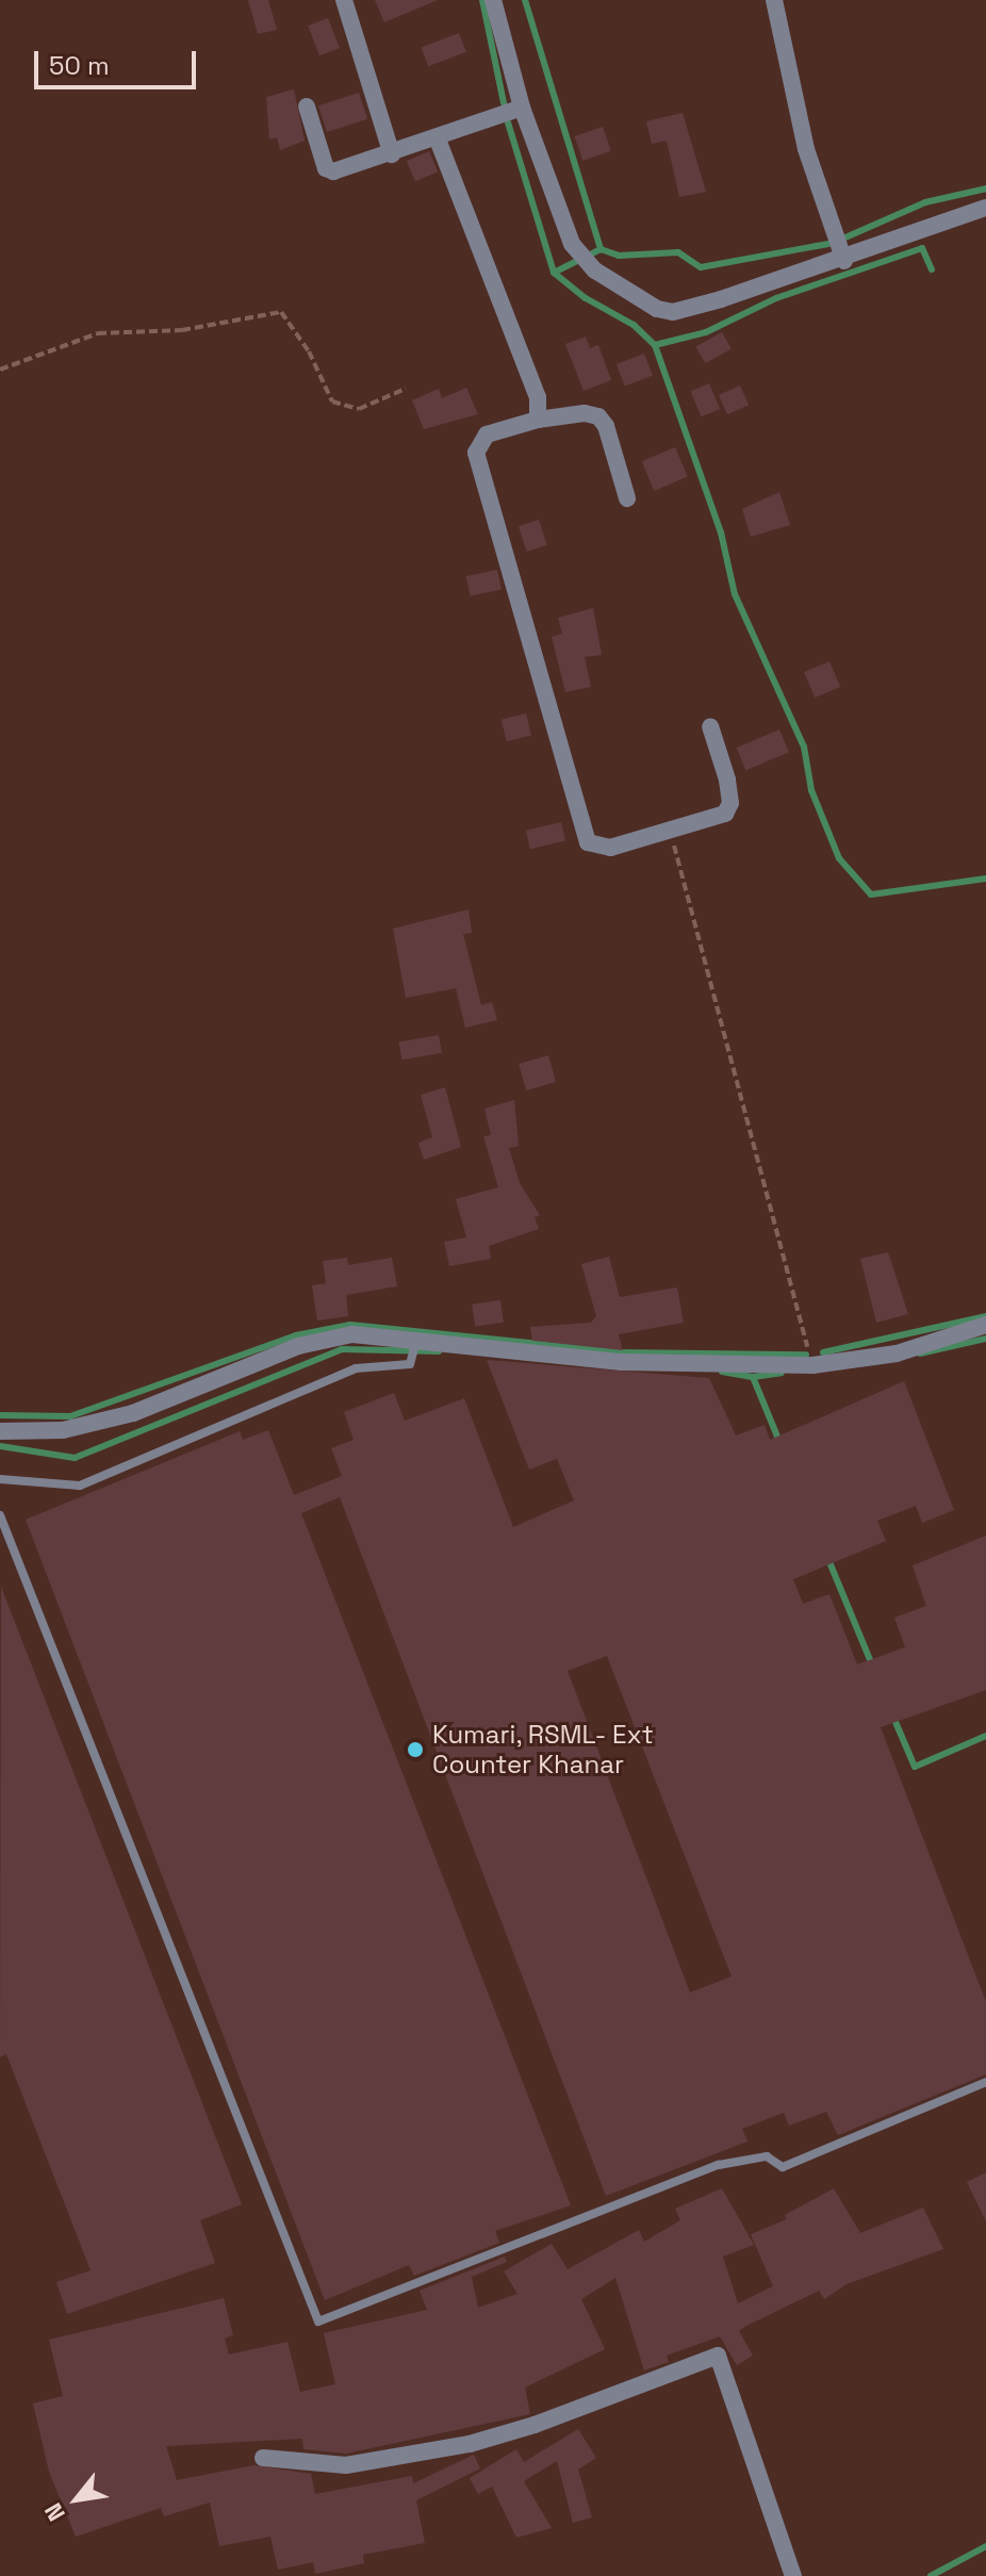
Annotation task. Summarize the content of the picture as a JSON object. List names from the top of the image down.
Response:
{
  "places": ["Kumari, RSML- Ext Counter Khanar"],
  "scale_bar": "50 m",
  "north": "bottom left"
}
